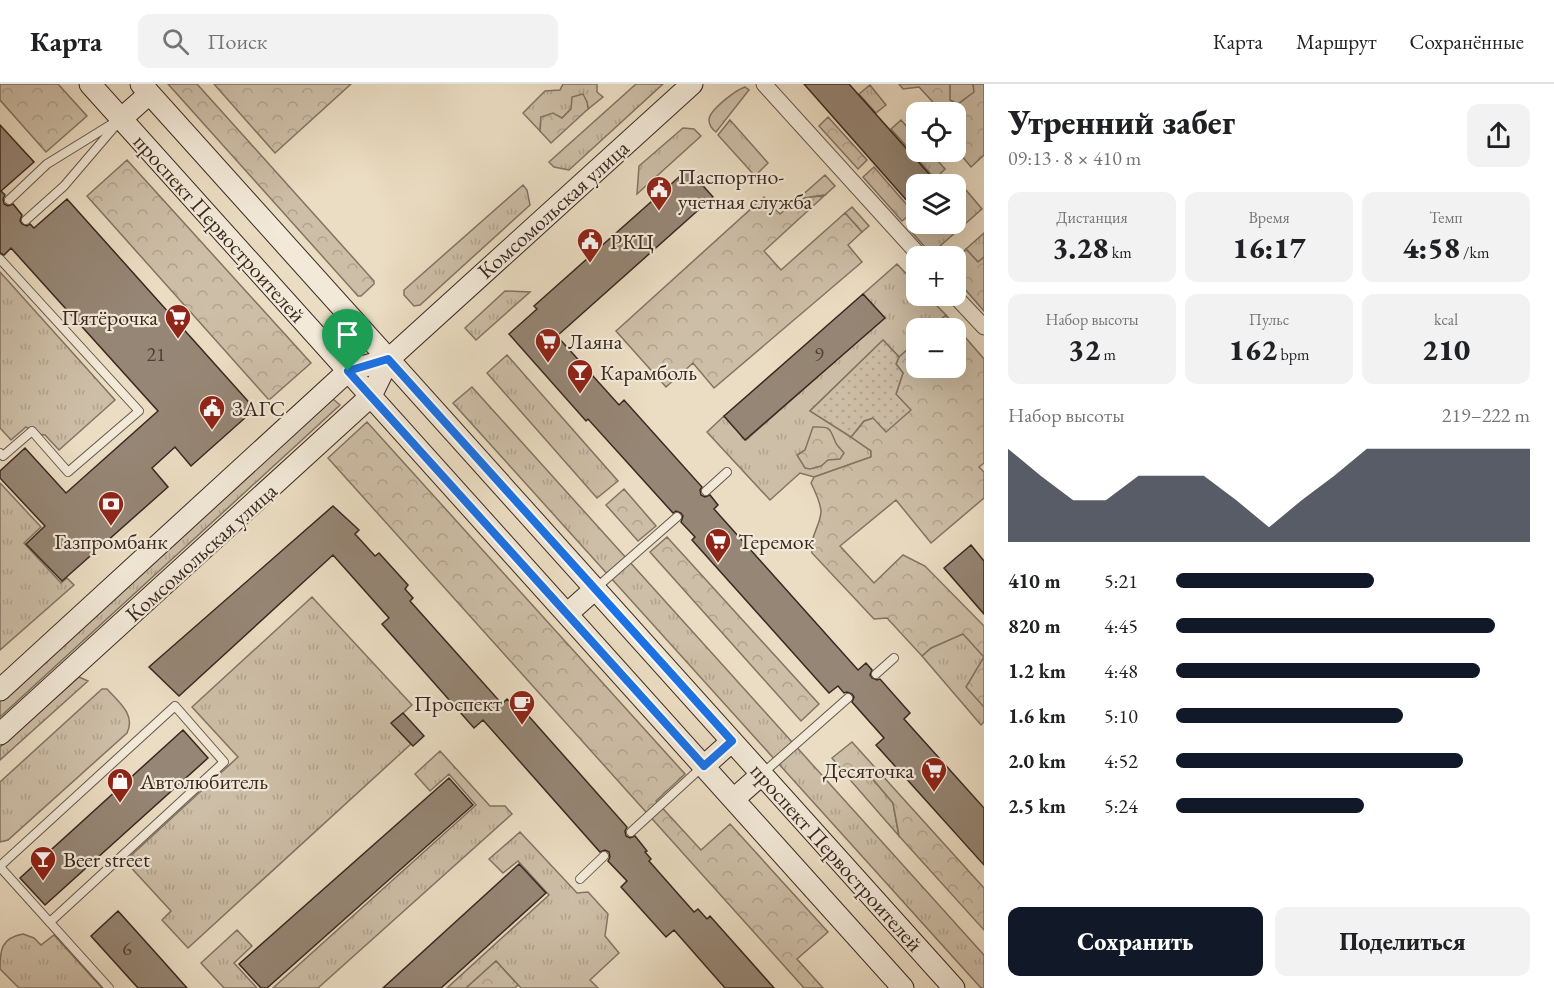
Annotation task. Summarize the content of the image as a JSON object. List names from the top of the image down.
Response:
{
  "streets": {
    "main road": ["Комсомольская улица", "проспект Первостроителей"]
  },
  "crossings": [
    ["Комсомольская улица", "проспект Первостроителей"]
  ],
  "places": {
    "public building": ["Паспортно- учетная служба", "РКЦ", "ЗАГС"],
    "supermarket": [
      "Пятёрочка",
      "Лаяна",
      "Теремок",
      "Десяточка"
    ],
    "bar": ["Карамболь", "Beer street"],
    "bank": ["Газпромбанк"],
    "cafe": ["Проспект"],
    "shop": ["Автолюбитель"]
  },
  "house_numbers": ["21", "9", "6"],
  "page": {
    "header": "Карта",
    "search": "Поиск",
    "nav": ["Карта", "Маршрут", "Сохранённые"],
    "heading": ["Утренний забег", "09:13 · 8 × 410 m"],
    "map_buttons": ["+", "−"],
    "stats": [
      ["Дистанция", "3.28 km"],
      ["Время", "16:17"],
      ["Темп", "4:58 /km"],
      ["Набор высоты", "32 m"],
      ["Пульс", "162 bpm"],
      ["kcal", "210"]
    ],
    "chart": ["Набор высоты", "219–222 m"],
    "list": [
      {
        "name": "410 m",
        "note": "5:21"
      },
      {
        "name": "820 m",
        "note": "4:45"
      },
      {
        "name": "1.2 km",
        "note": "4:48"
      },
      {
        "name": "1.6 km",
        "note": "5:10"
      },
      {
        "name": "2.0 km",
        "note": "4:52"
      },
      {
        "name": "2.5 km",
        "note": "5:24"
      }
    ],
    "buttons": ["Сохранить", "Поделиться"]
  }
}
